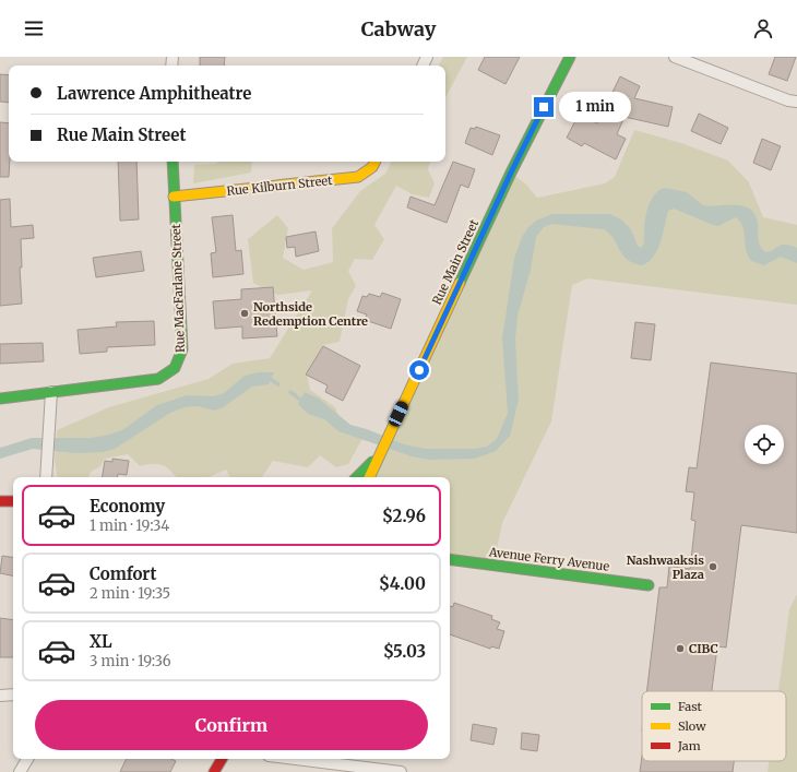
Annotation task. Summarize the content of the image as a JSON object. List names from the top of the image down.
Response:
{
  "streets": {
    "street": [
      "Rue Kilburn Street",
      "Rue Main Street",
      "Rue MacFarlane Street",
      "Avenue Ferry Avenue"
    ]
  },
  "crossings": [
    ["Rue Kilburn Street", "Rue MacFarlane Street"]
  ],
  "places": ["Northside Redemption Centre", "Nashwaaksis Plaza", "CIBC"],
  "legend": ["Fast", "Slow", "Jam"],
  "page": {
    "header": "Cabway",
    "banner": ["Lawrence Amphitheatre", "Rue Main Street"],
    "bubble": "1 min",
    "list": [
      {
        "name": "Economy",
        "note": "1 min · 19:34",
        "value": "$2.96"
      },
      {
        "name": "Comfort",
        "note": "2 min · 19:35",
        "value": "$4.00"
      },
      {
        "name": "XL",
        "note": "3 min · 19:36",
        "value": "$5.03"
      }
    ],
    "buttons": "Confirm"
  }
}
